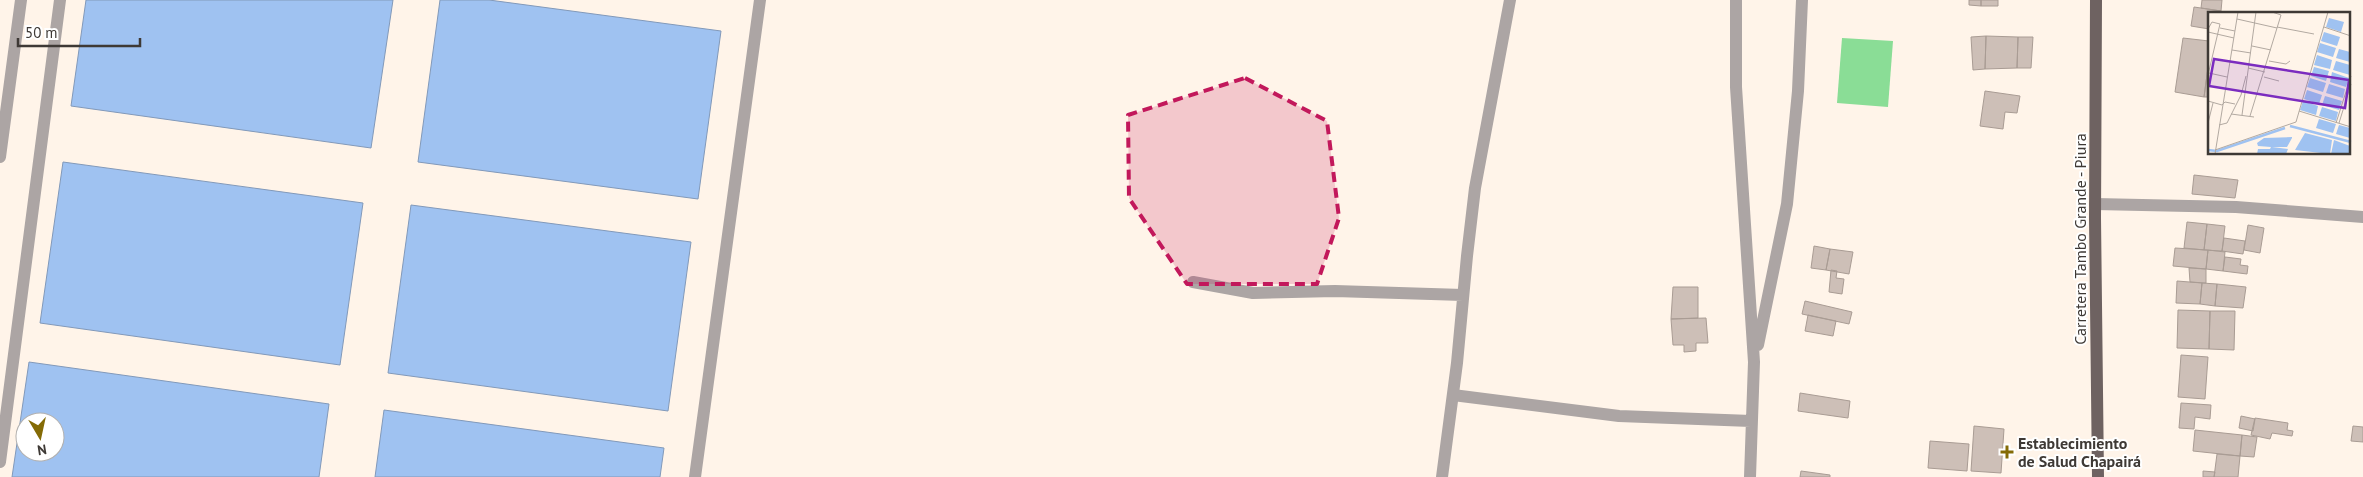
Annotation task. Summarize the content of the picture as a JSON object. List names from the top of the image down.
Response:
{
  "streets": {
    "main road": ["Carretera Tambo Grande - Piura"]
  },
  "places": {
    "health": ["Establecimiento de Salud Chapairá"]
  },
  "scale_bar": "50 m",
  "north": "bottom"
}
